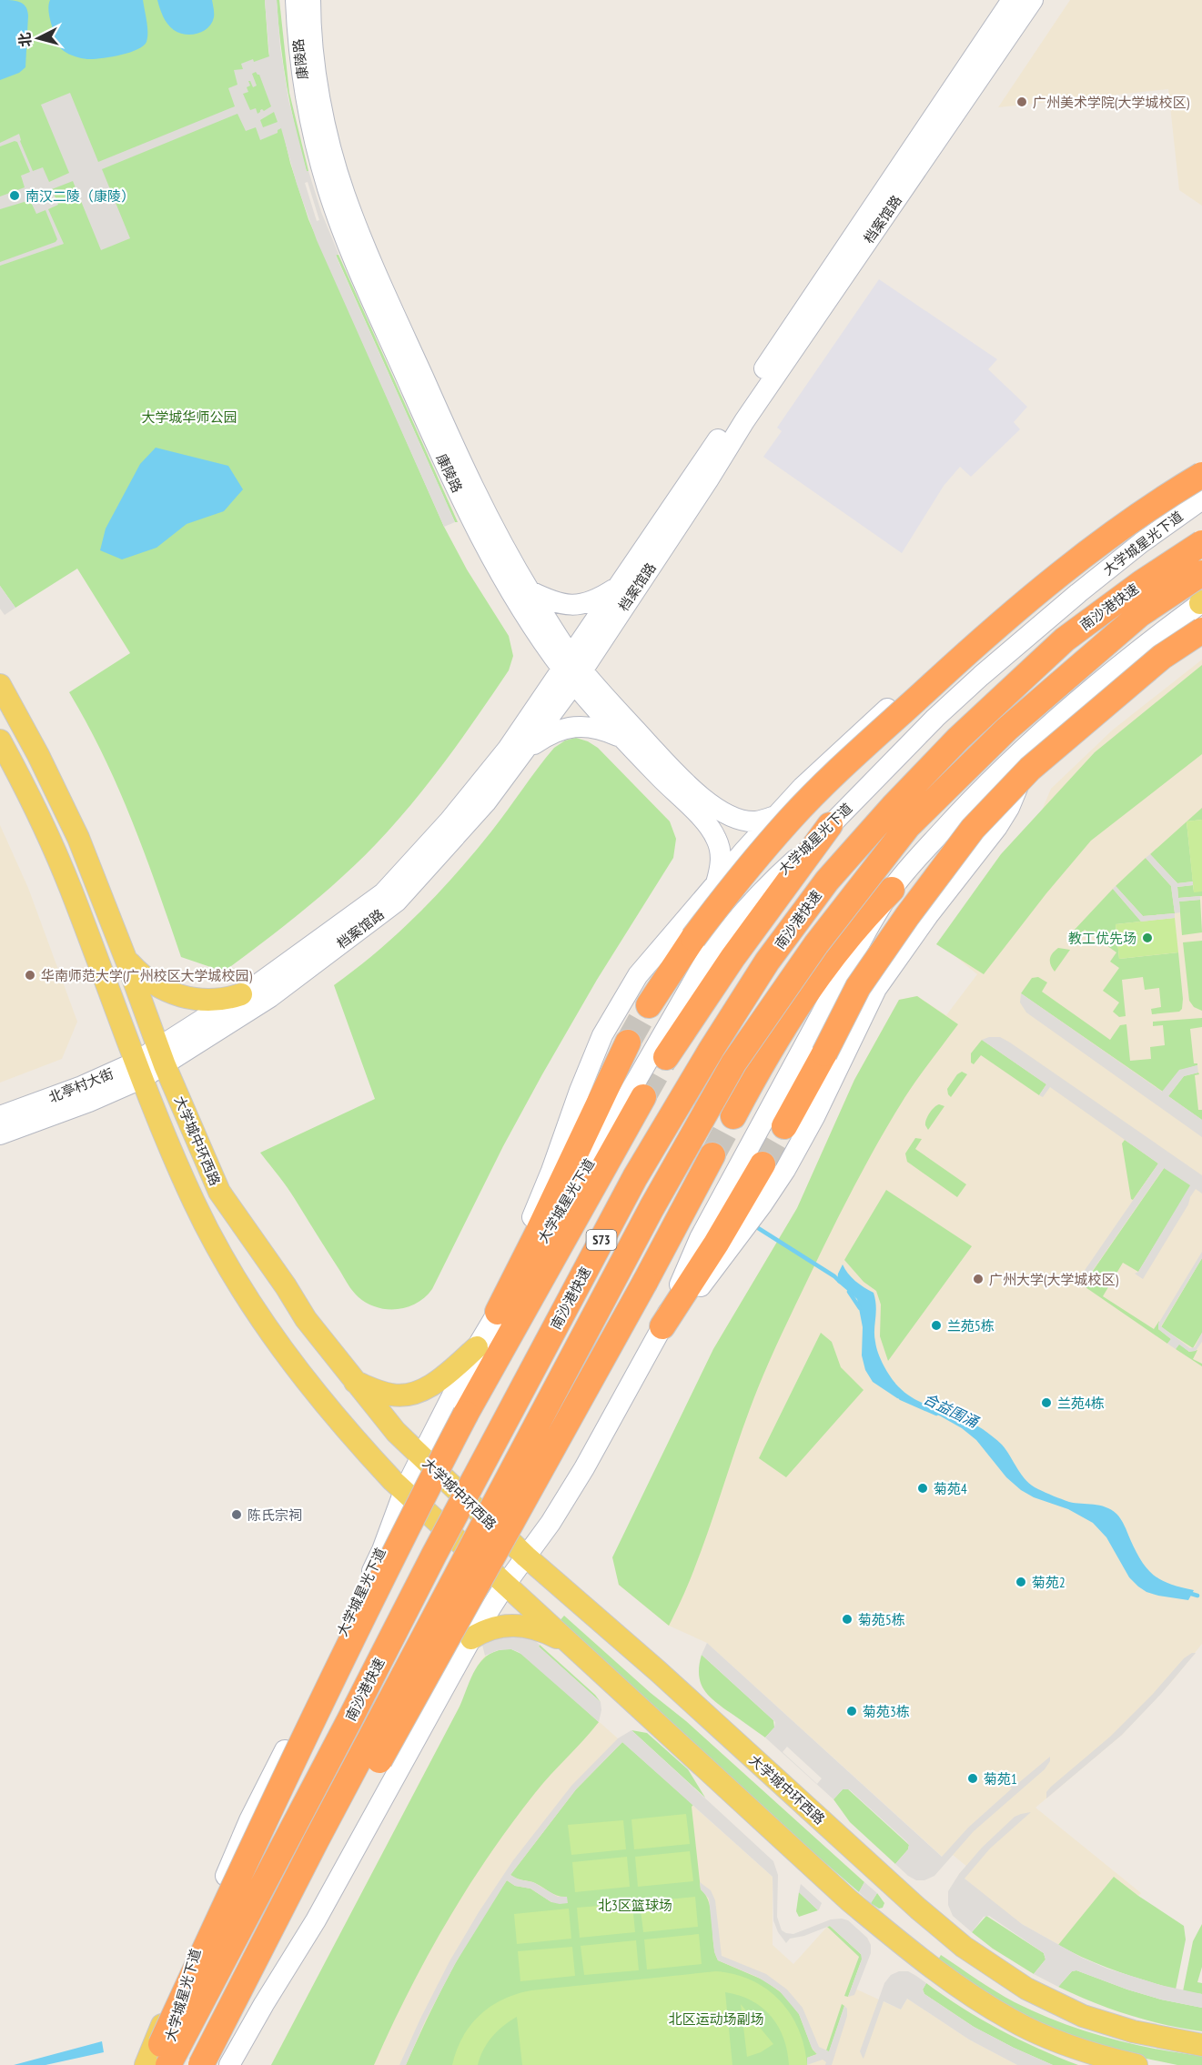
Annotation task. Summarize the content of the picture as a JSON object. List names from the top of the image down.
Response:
{
  "streets": {
    "highway": ["南沙港快速", "S73"],
    "main road": [
      "康陵路",
      "档案馆路",
      "大学城星光下道",
      "北亭村大街",
      "大学城中环西路"
    ]
  },
  "crossings": [
    ["康陵路", "档案馆路"],
    ["档案馆路", "北亭村大街"],
    ["档案馆路", "大学城中环西路"],
    ["大学城星光下道", "大学城中环西路"],
    ["北亭村大街", "大学城中环西路"]
  ],
  "water": ["合益围涌"],
  "parks": ["大学城华师公园", "北3区篮球场", "北区运动场副场"],
  "places": [
    "广州美术学院(大学城校区)",
    "南汉二陵（康陵）",
    "教工优先场",
    "华南师范大学(广州校区大学城校园)",
    "广州大学(大学城校区)",
    "兰苑5栋",
    "兰苑4栋",
    "菊苑4",
    "陈氏宗祠",
    "菊苑2",
    "菊苑5栋",
    "菊苑3栋",
    "菊苑1"
  ],
  "north": "left"
}
